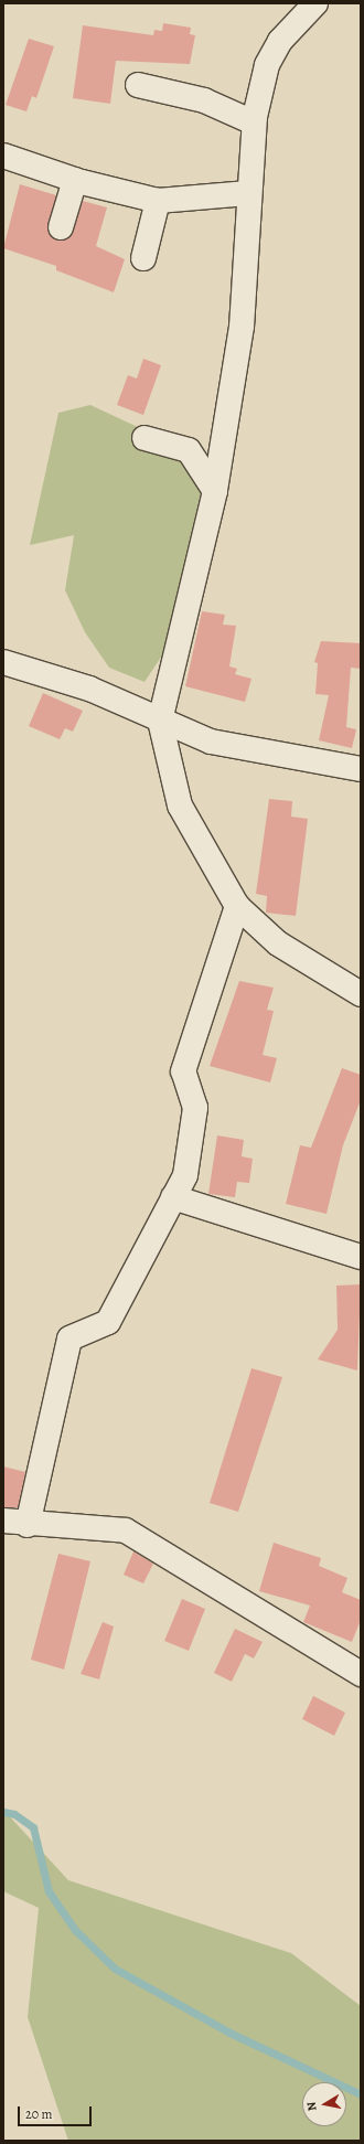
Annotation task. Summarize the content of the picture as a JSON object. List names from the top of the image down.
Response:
{
  "scale_bar": "20 m",
  "north": "left"
}
